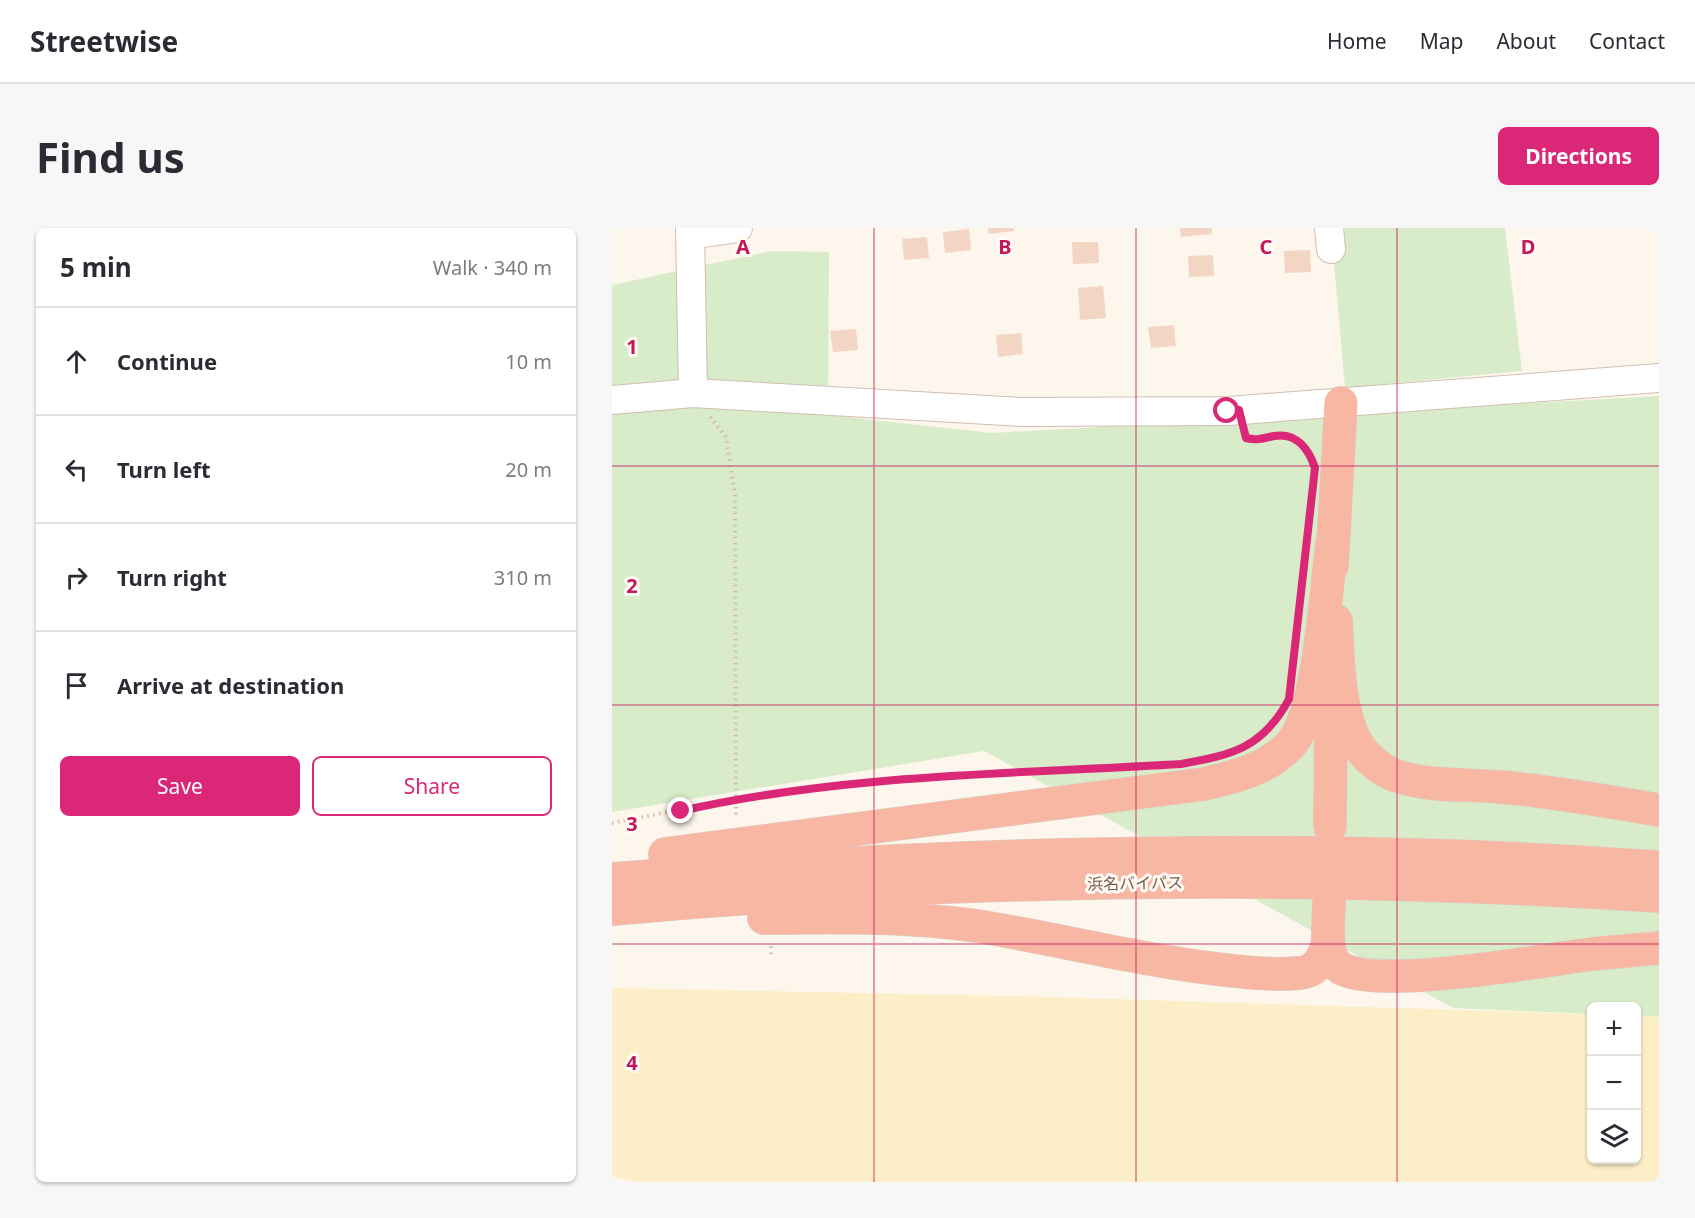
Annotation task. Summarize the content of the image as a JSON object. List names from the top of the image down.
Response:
{
  "streets": {
    "highway": ["浜名バイパス"]
  },
  "page": {
    "header": "Streetwise",
    "nav": [
      "Home",
      "Map",
      "About",
      "Contact"
    ],
    "buttons": [
      "Directions",
      ["Save", "Share"]
    ],
    "title": "Find us",
    "heading": ["5 min", "Walk · 340 m"],
    "list": [
      ["Continue", "10 m"],
      ["Turn left", "20 m"],
      ["Turn right", "310 m"],
      "Arrive at destination"
    ],
    "map_buttons": ["+", "−"]
  },
  "grid": {
    "columns": [
      "A",
      "B",
      "C",
      "D"
    ],
    "rows": [
      "1",
      "2",
      "3",
      "4"
    ]
  }
}
